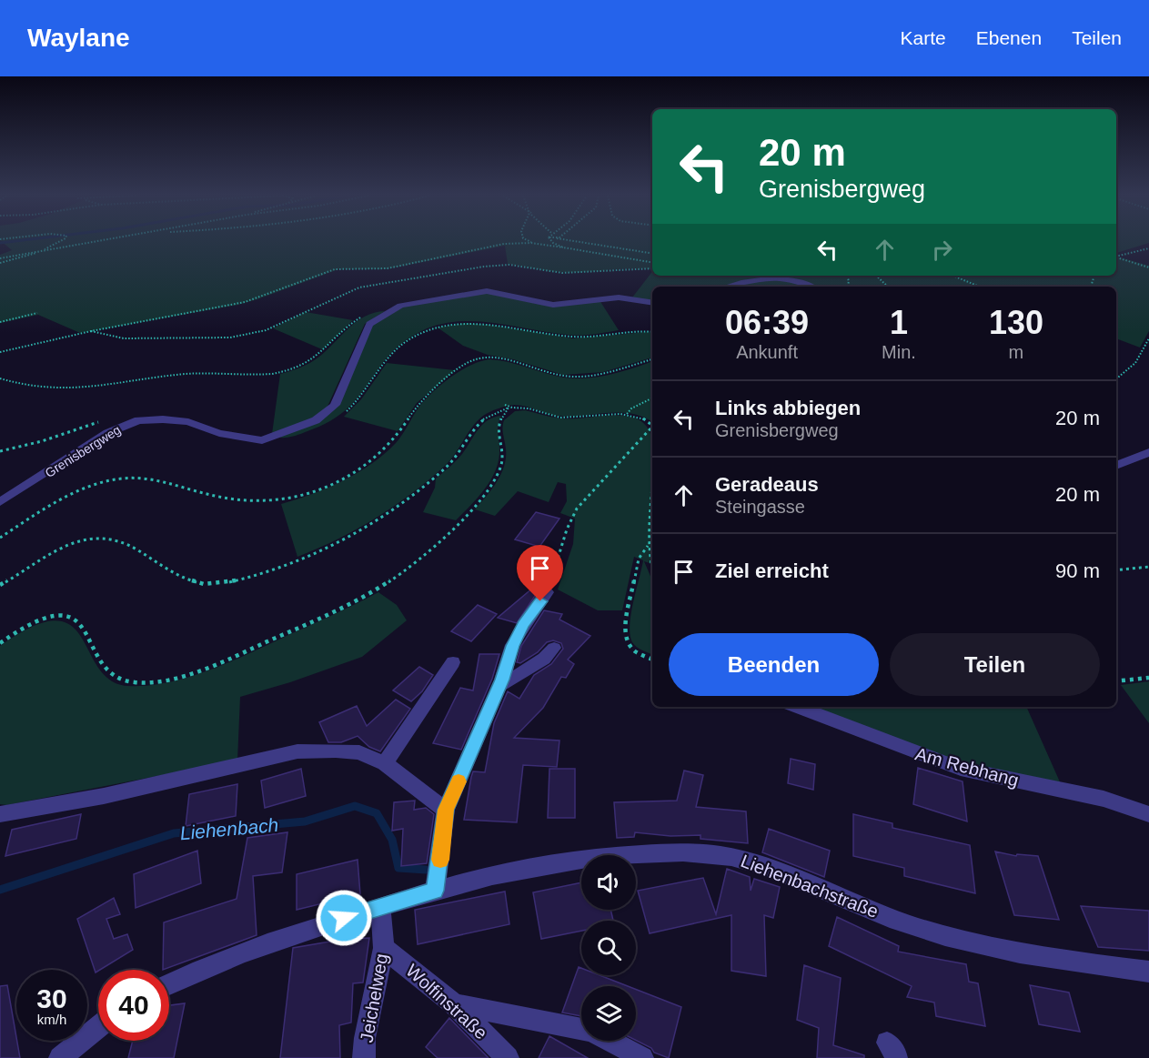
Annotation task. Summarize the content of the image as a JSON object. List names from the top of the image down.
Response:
{
  "streets": {
    "street": [
      "Grenisbergweg",
      "Am Rebhang",
      "Liehenbachstraße",
      "Jeichelweg",
      "Wolfinstraße"
    ]
  },
  "crossings": [
    ["Liehenbachstraße", "Jeichelweg"],
    ["Jeichelweg", "Wolfinstraße"]
  ],
  "water": ["Liehenbach"],
  "page": {
    "header": "Waylane",
    "nav": ["Karte", "Ebenen", "Teilen"],
    "turn": ["20 m", "Grenisbergweg"],
    "eta": [
      "06:39",
      "Ankunft",
      "1",
      "Min.",
      "130",
      "m"
    ],
    "list": [
      {
        "name": "Links abbiegen",
        "note": "Grenisbergweg",
        "value": "20 m"
      },
      {
        "name": "Geradeaus",
        "note": "Steingasse",
        "value": "20 m"
      },
      {
        "name": "Ziel erreicht",
        "value": "90 m"
      }
    ],
    "buttons": ["Beenden", "Teilen"],
    "speed": "30 km/h",
    "limit": "40"
  }
}
